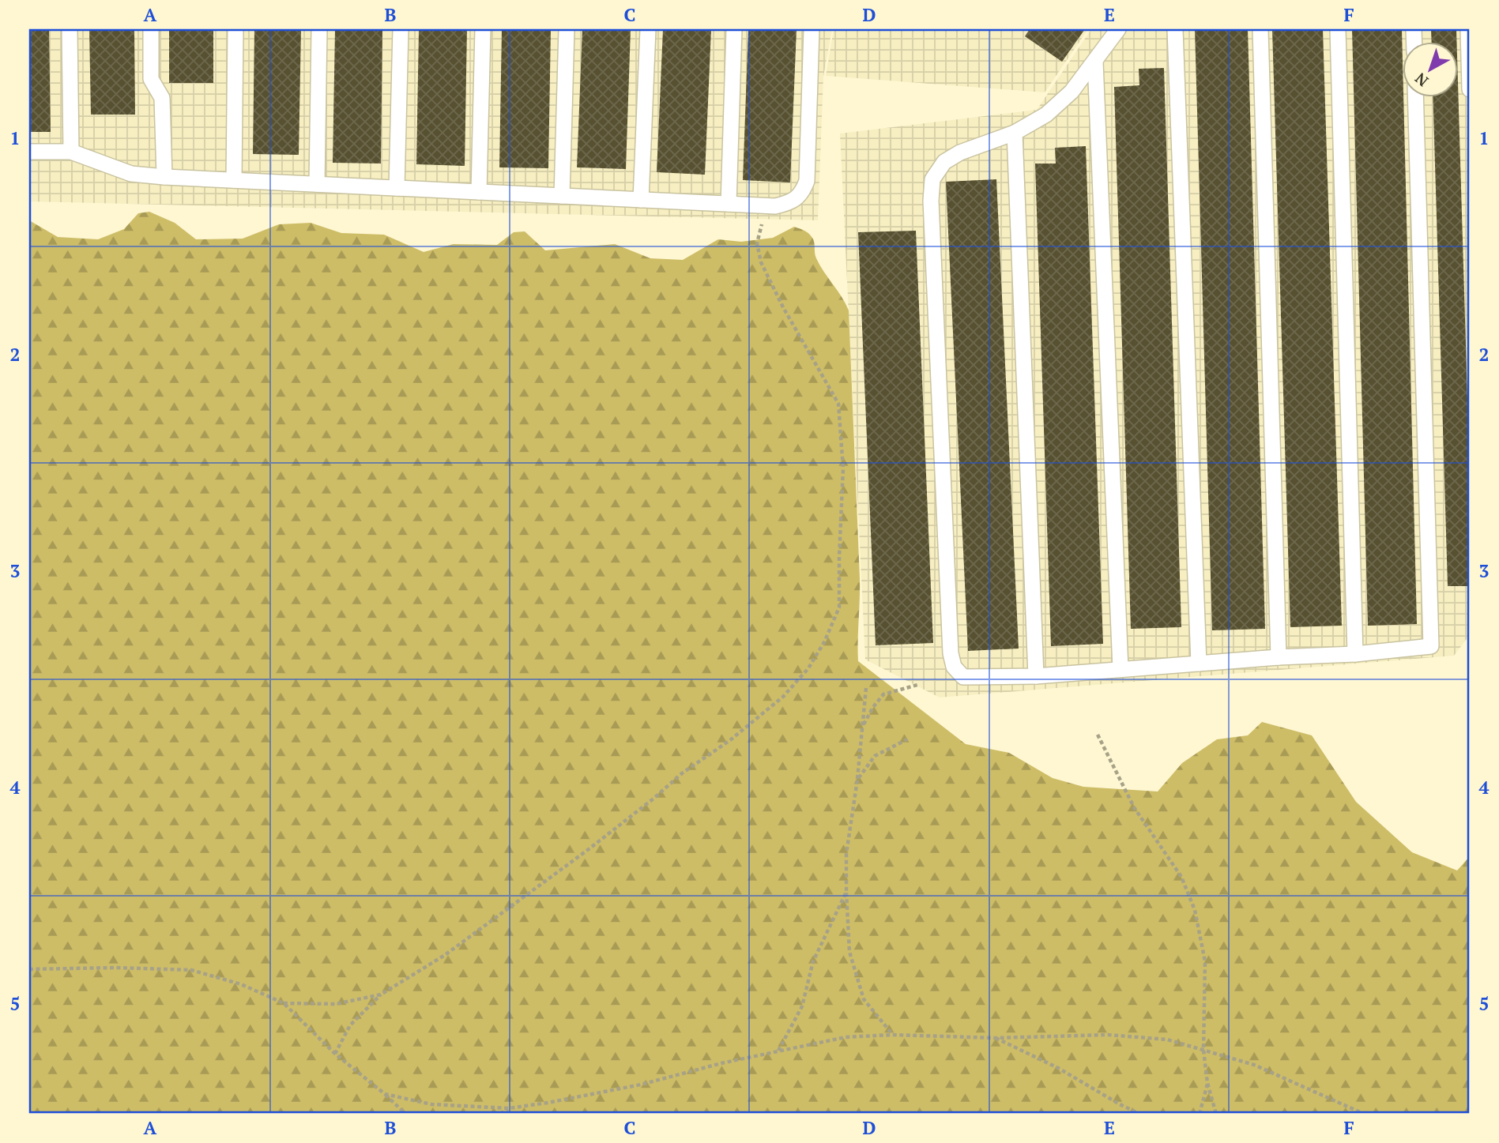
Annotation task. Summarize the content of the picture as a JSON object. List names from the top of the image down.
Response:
{
  "north": "bottom left",
  "grid": {
    "columns": [
      "A",
      "B",
      "C",
      "D",
      "E",
      "F"
    ],
    "rows": [
      "1",
      "2",
      "3",
      "4",
      "5"
    ]
  }
}
